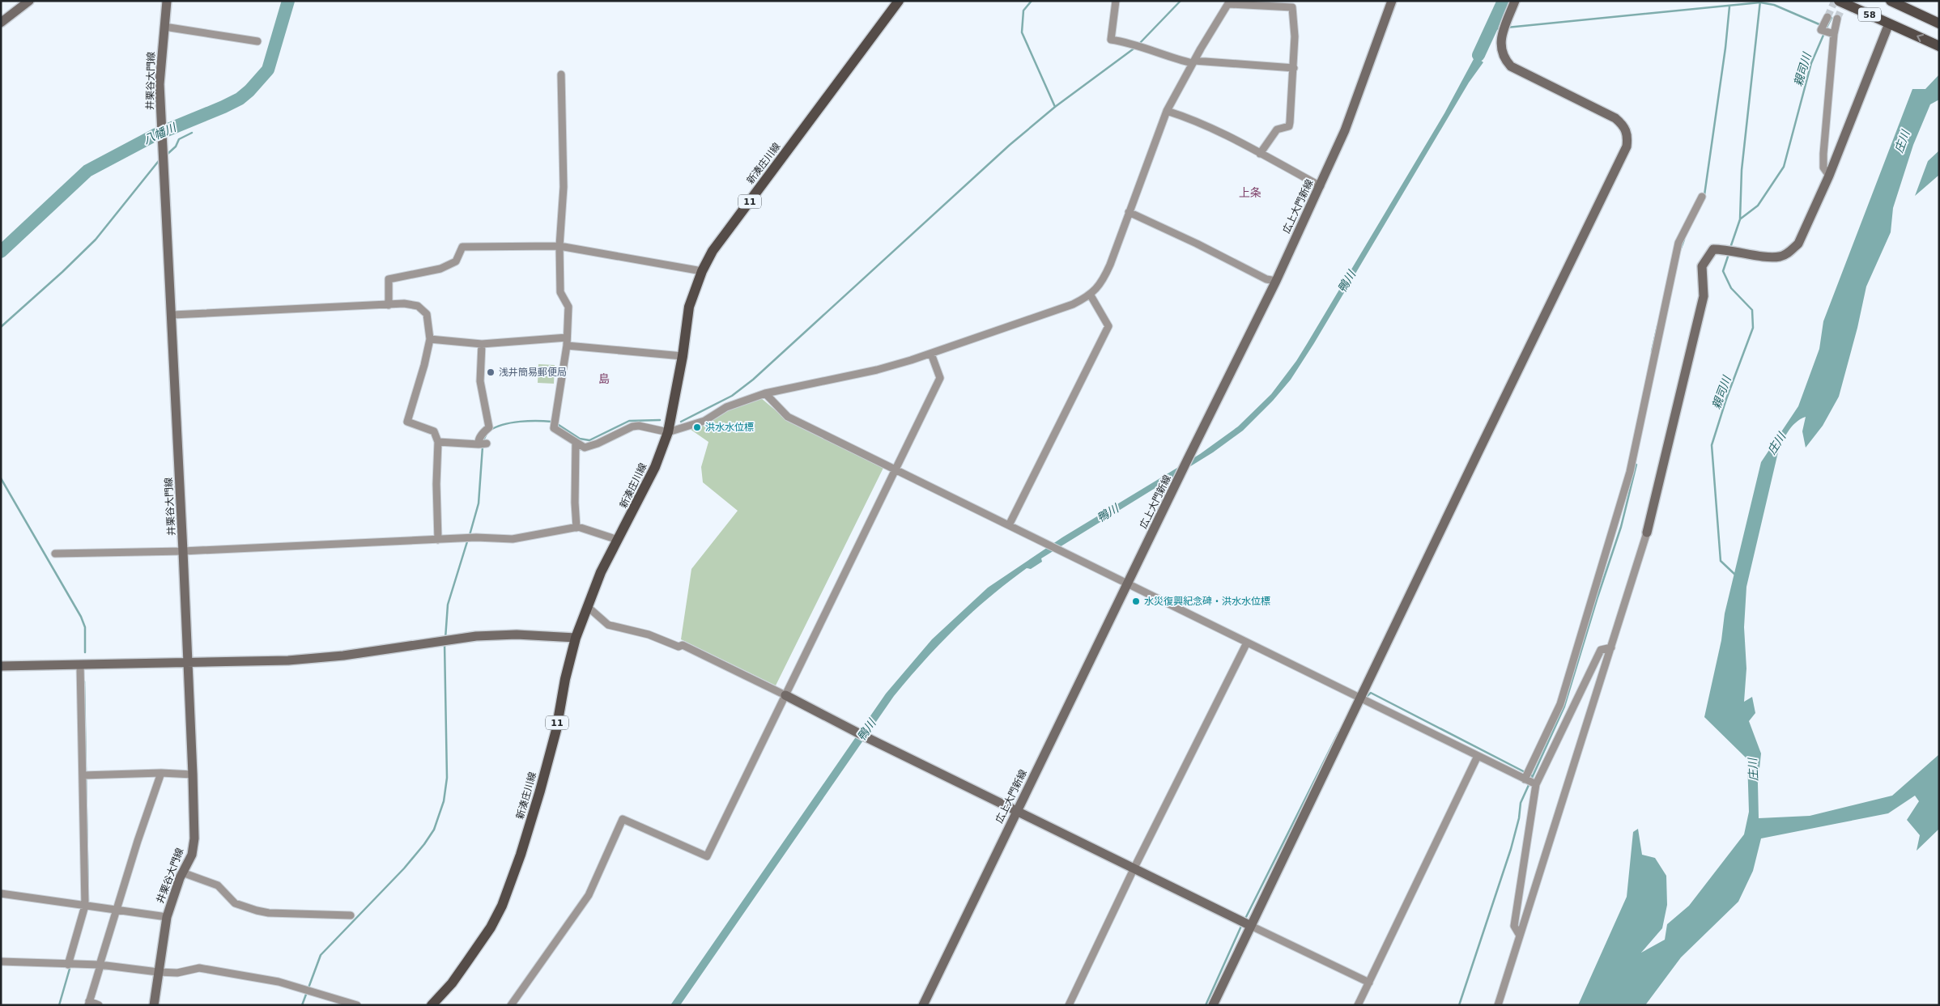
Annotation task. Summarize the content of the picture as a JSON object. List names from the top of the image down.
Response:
{
  "streets": {
    "main road": ["58", "新湊庄川線", "11"],
    "street": ["井栗谷大門線", "広上大門新線"]
  },
  "districts": ["上条", "島"],
  "water": [
    "親司川",
    "八幡川",
    "庄川",
    "鴨川"
  ],
  "places": ["浅井簡易郵便局", "洪水水位標", "水災復興紀念碑・洪水水位標"]
}
